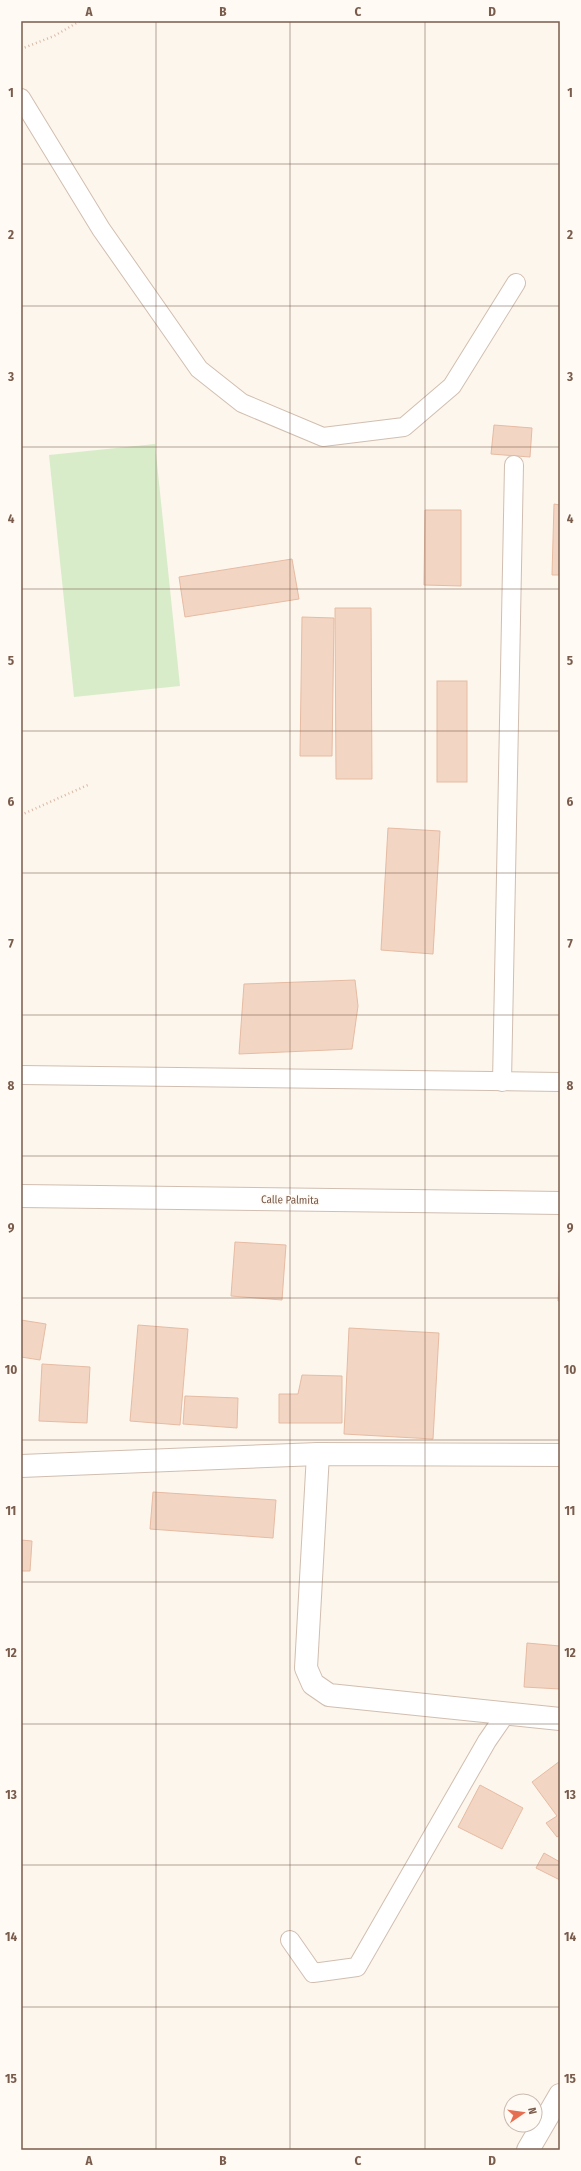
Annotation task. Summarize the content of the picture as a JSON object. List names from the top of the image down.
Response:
{
  "streets": {
    "street": ["Calle Palmita"]
  },
  "north": "right",
  "grid": {
    "columns": [
      "A",
      "B",
      "C",
      "D"
    ],
    "rows": [
      "1",
      "2",
      "3",
      "4",
      "5",
      "6",
      "7",
      "8",
      "9",
      "10",
      "11",
      "12",
      "13",
      "14",
      "15"
    ]
  }
}
